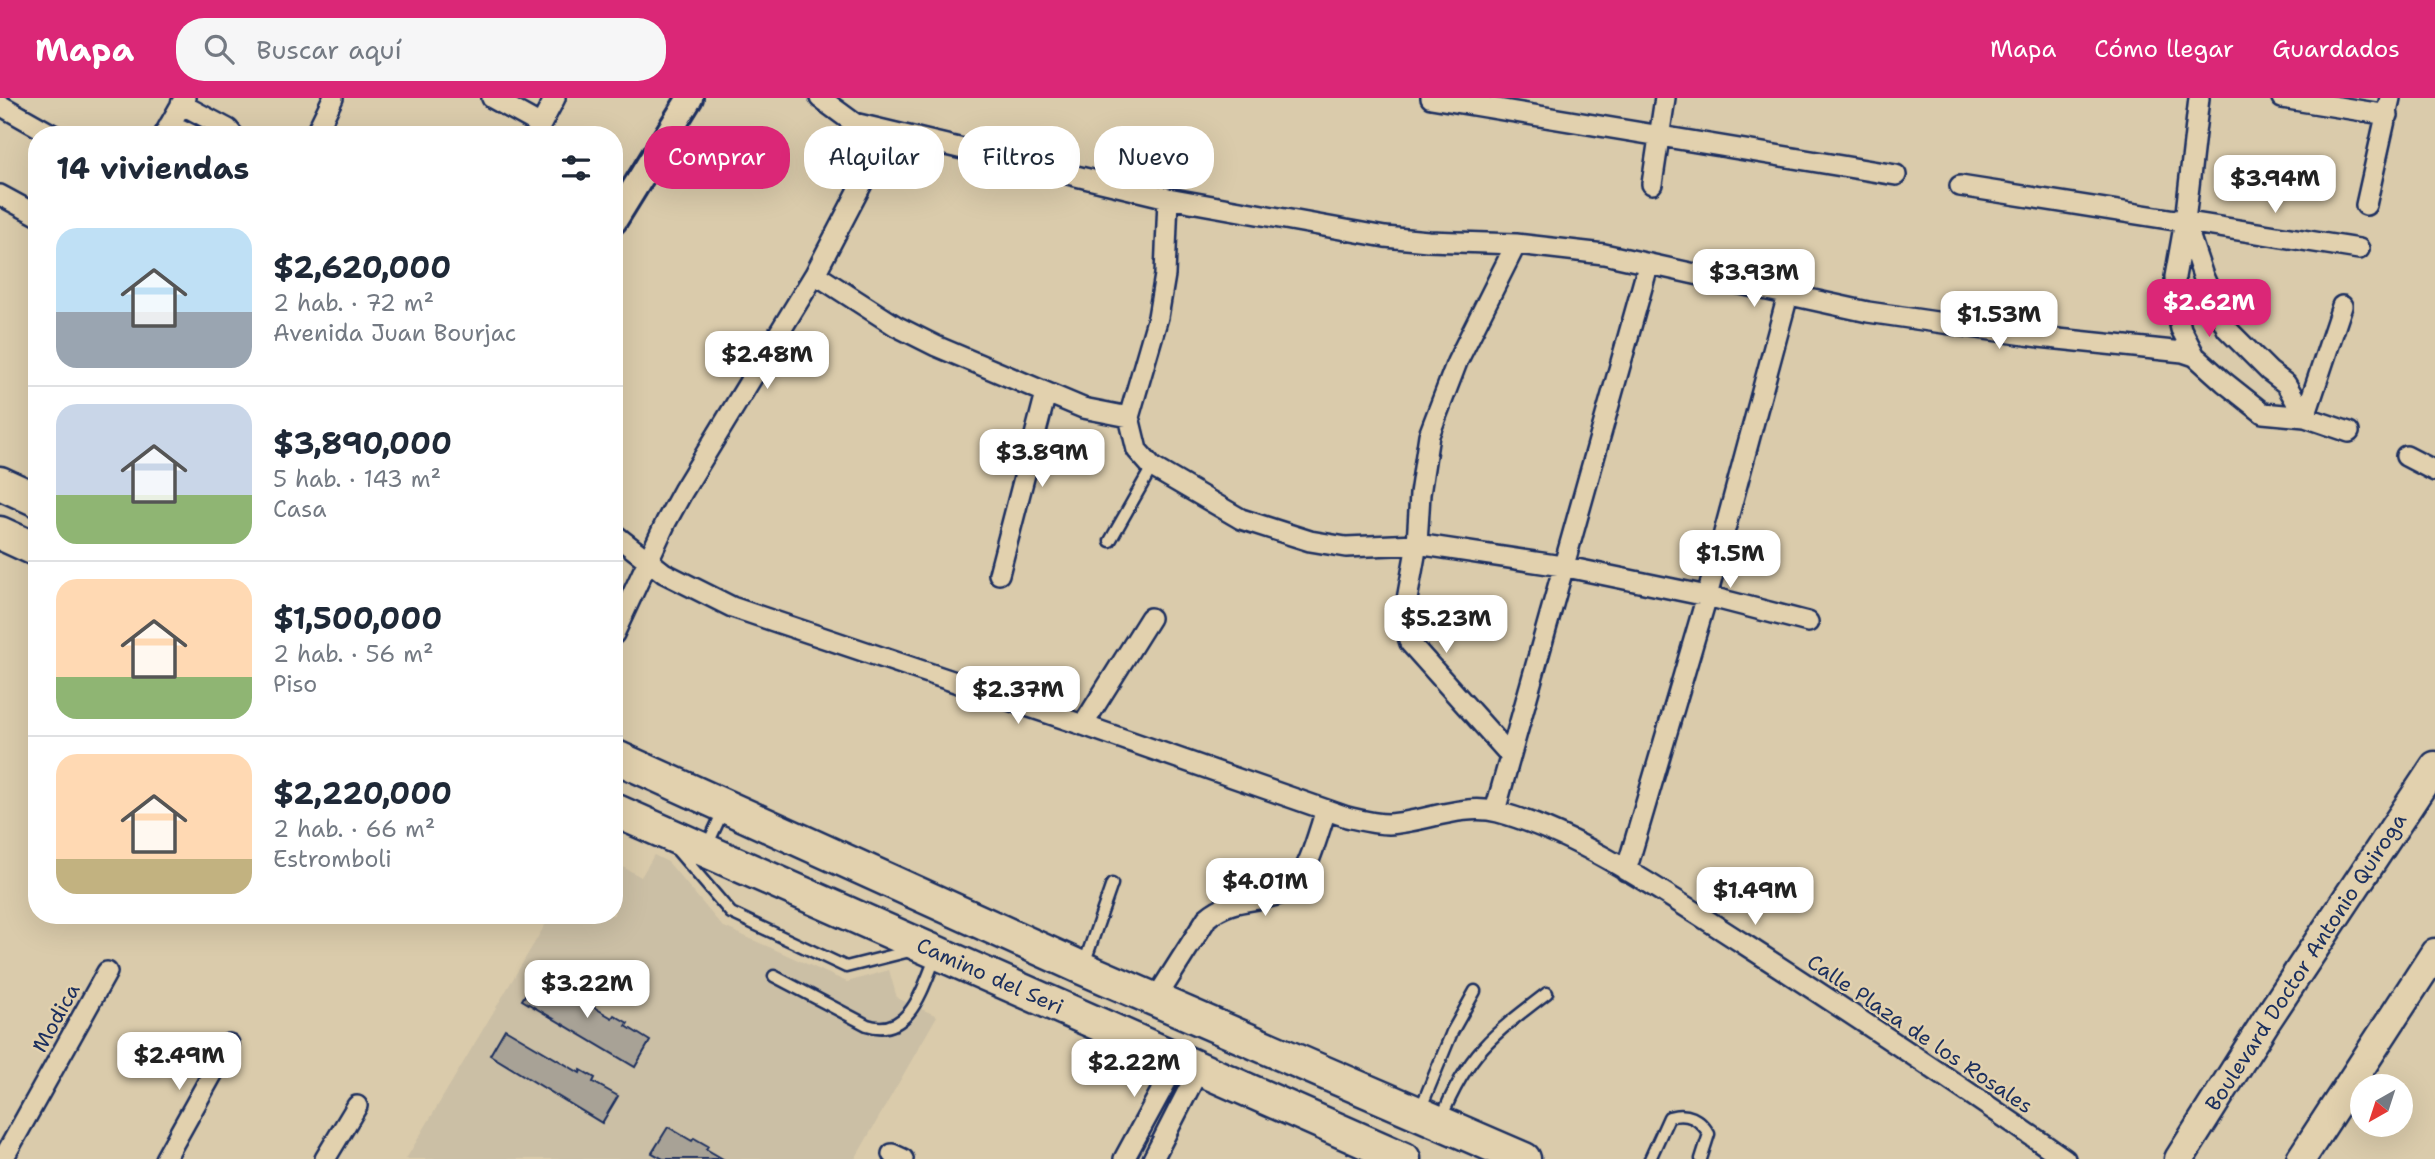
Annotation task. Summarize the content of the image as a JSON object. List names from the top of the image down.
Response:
{
  "streets": {
    "main road": ["Boulevard Doctor Antonio Quiroga", "Camino del Seri"],
    "street": ["Modica", "Calle Plaza de los Rosales"]
  },
  "north": "bottom left",
  "page": {
    "header": "Mapa",
    "search": "Buscar aquí",
    "nav": ["Mapa", "Cómo llegar", "Guardados"],
    "chip": [
      "Comprar",
      "Alquilar",
      "Filtros",
      "Nuevo"
    ],
    "heading": "14 viviendas",
    "price": [
      "$3.94M",
      "$3.93M",
      "$2.62M",
      "$1.53M",
      "$2.48M",
      "$3.89M",
      "$1.5M",
      "$5.23M",
      "$2.37M",
      "$4.01M",
      "$1.49M",
      "$3.22M",
      "$2.49M",
      "$2.22M"
    ],
    "list": [
      {
        "name": "$2,620,000",
        "note": "2 hab. · 72 m² · Avenida Juan Bourjac"
      },
      {
        "name": "$3,890,000",
        "note": "5 hab. · 143 m² · Casa"
      },
      {
        "name": "$1,500,000",
        "note": "2 hab. · 56 m² · Piso"
      },
      {
        "name": "$2,220,000",
        "note": "2 hab. · 66 m² · Estromboli"
      }
    ]
  }
}
